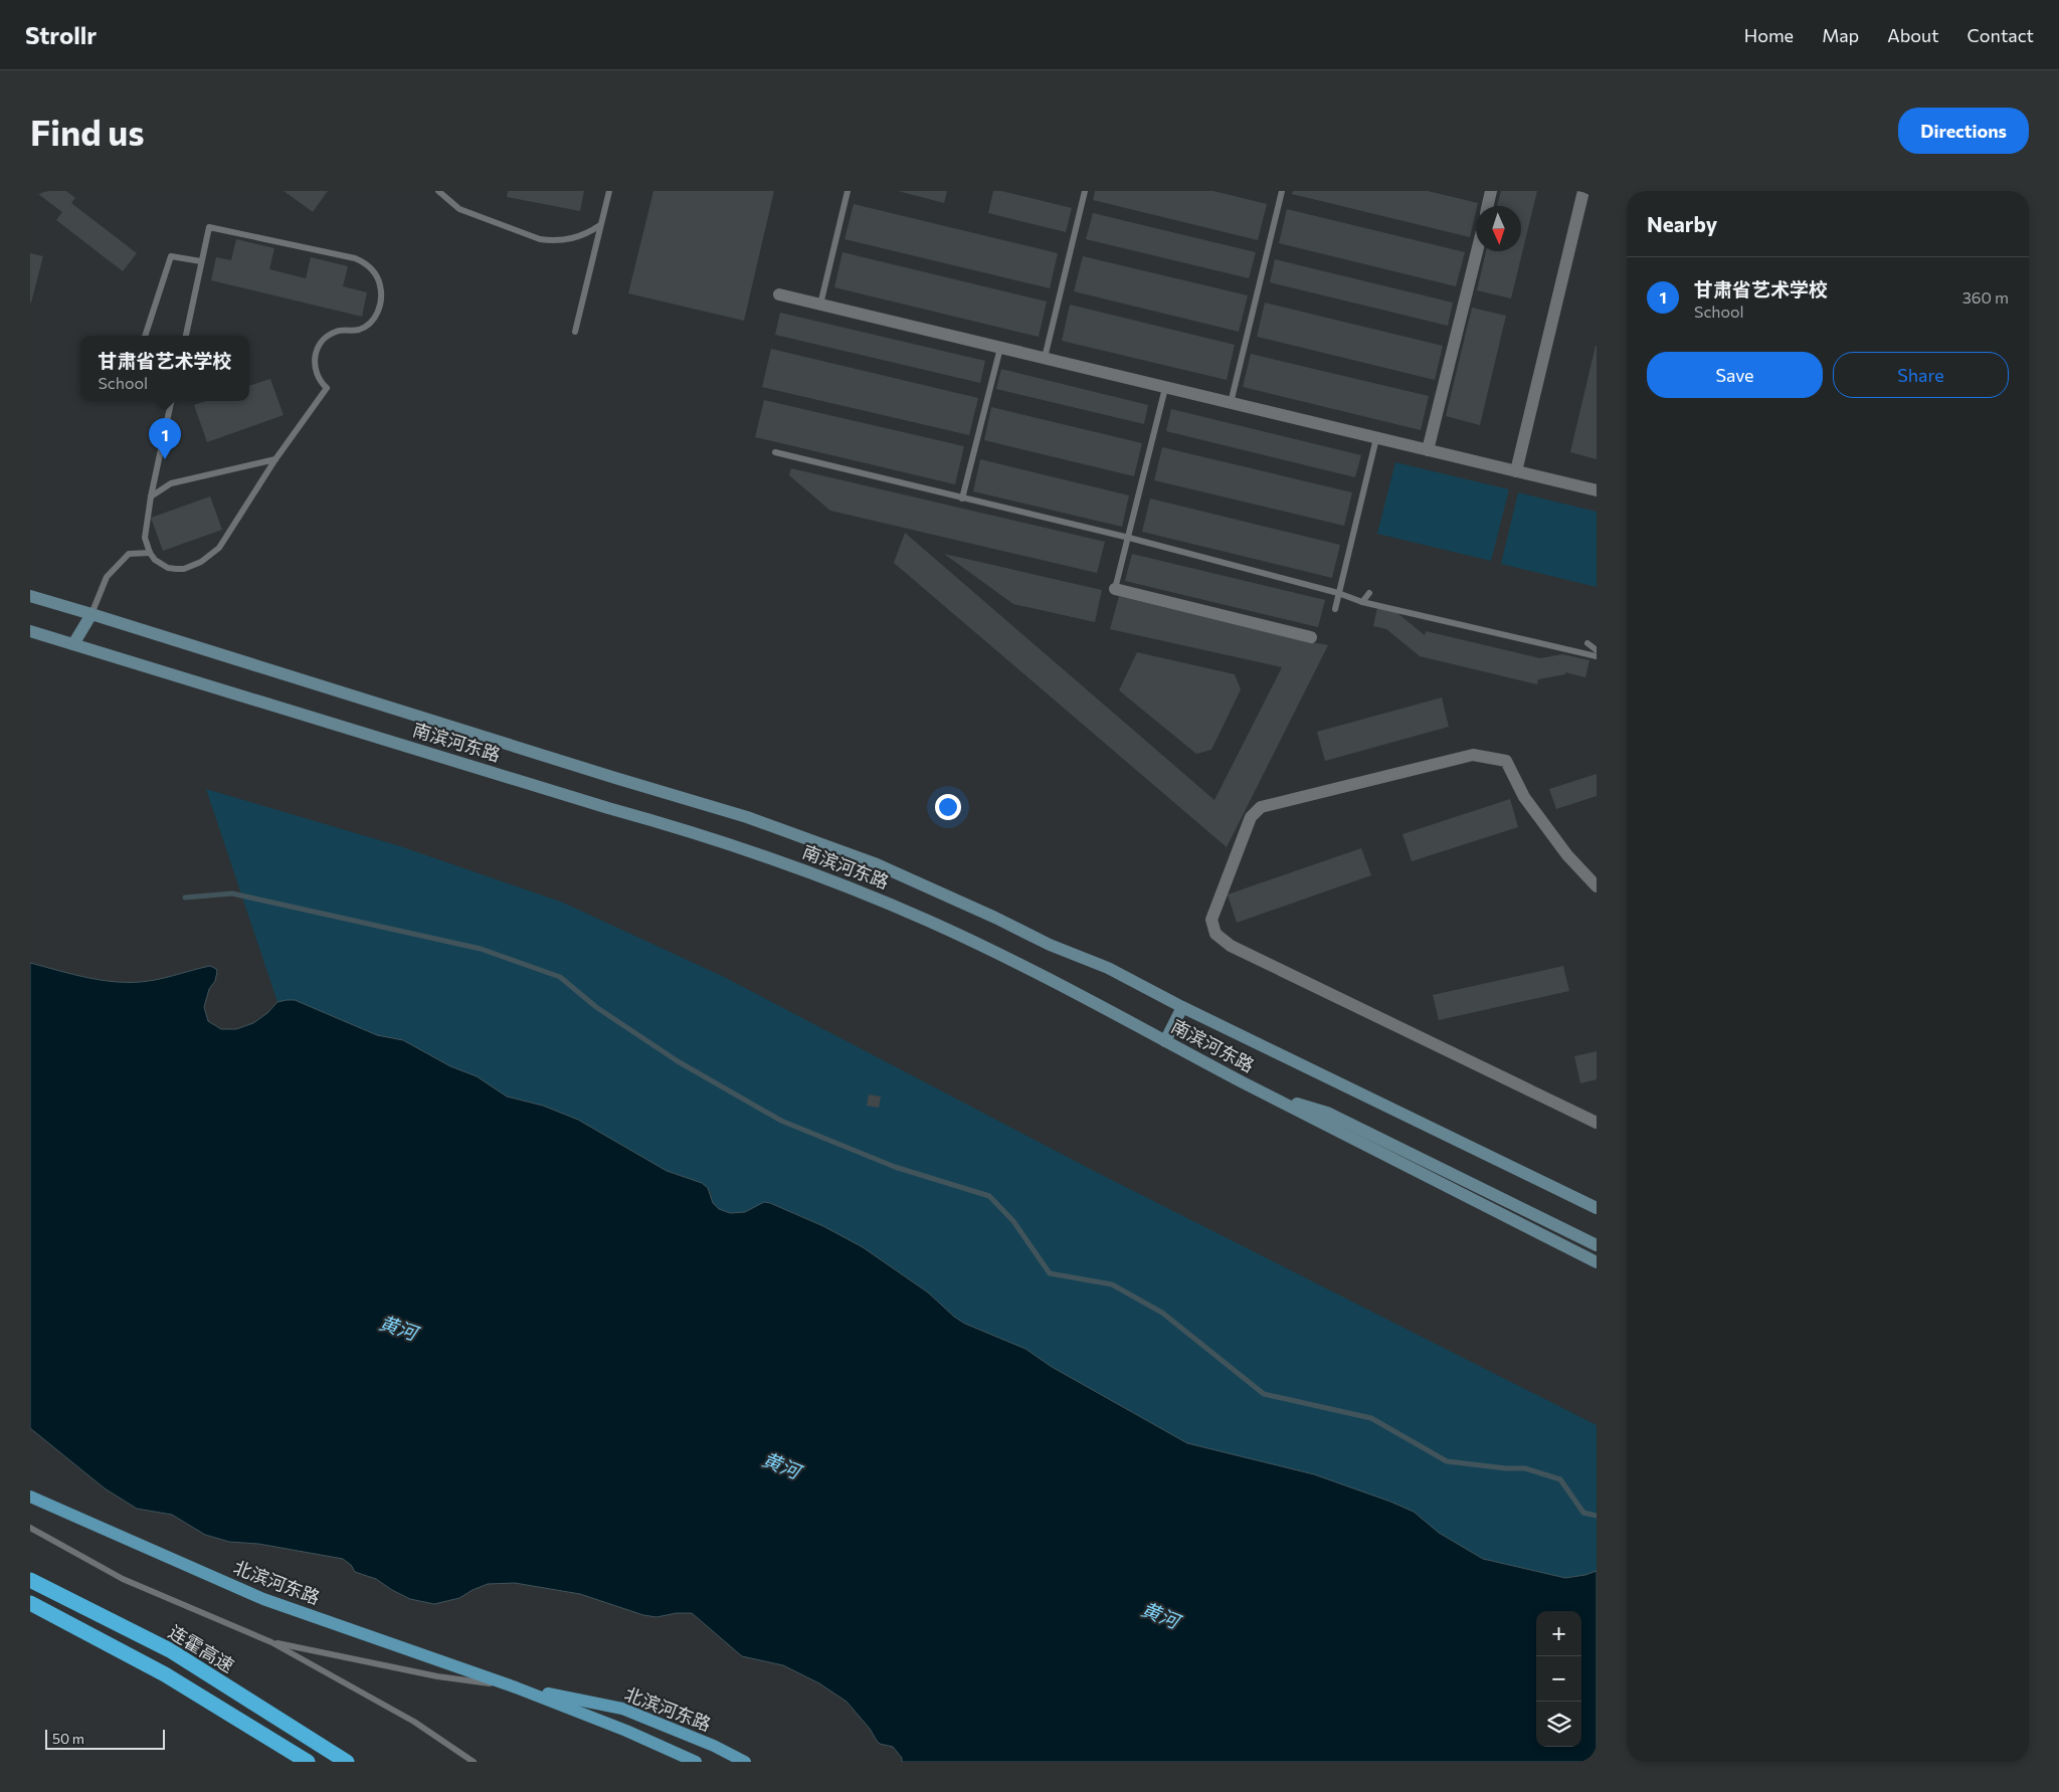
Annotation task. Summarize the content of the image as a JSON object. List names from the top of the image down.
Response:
{
  "streets": {
    "highway": ["连霍高速"],
    "main road": ["南滨河东路", "北滨河东路"]
  },
  "water": ["黄河"],
  "scale_bar": "50 m",
  "north": "bottom",
  "page": {
    "header": "Strollr",
    "nav": [
      "Home",
      "Map",
      "About",
      "Contact"
    ],
    "buttons": [
      "Directions",
      ["Save", "Share"]
    ],
    "title": "Find us",
    "heading": "Nearby",
    "list": [
      {
        "mark": "1",
        "name": "甘肃省艺术学校",
        "note": "School",
        "value": "360 m"
      }
    ],
    "popup": ["甘肃省艺术学校", "School"],
    "pins": "1",
    "map_buttons": ["+", "−"],
    "scale": "50 m"
  }
}
